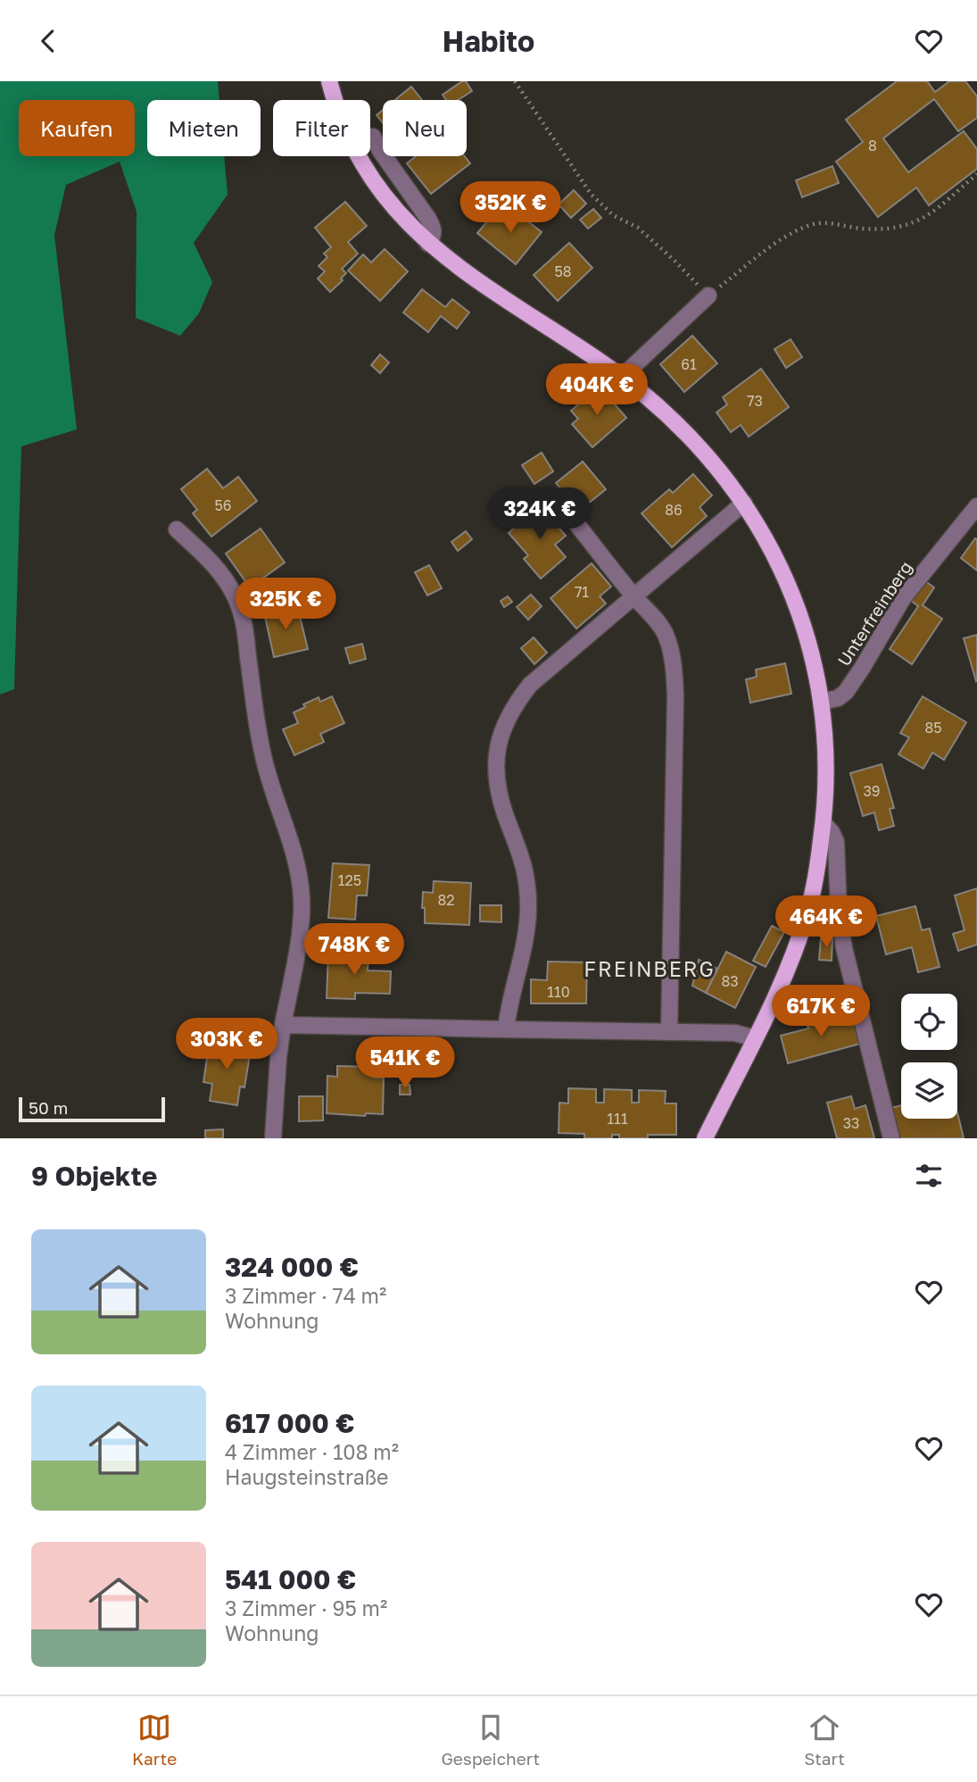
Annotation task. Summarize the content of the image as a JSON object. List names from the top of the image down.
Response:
{
  "streets": {
    "street": ["Unterfreinberg"]
  },
  "districts": ["FREINBERG"],
  "house_numbers": [
    "8",
    "58",
    "61",
    "73",
    "56",
    "86",
    "71",
    "85",
    "39",
    "125",
    "82",
    "83",
    "110",
    "111",
    "33"
  ],
  "scale_bar": "50 m",
  "page": {
    "header": "Habito",
    "chip": [
      "Kaufen",
      "Mieten",
      "Filter",
      "Neu"
    ],
    "price": [
      "352K €",
      "404K €",
      "324K €",
      "325K €",
      "464K €",
      "748K €",
      "617K €",
      "303K €",
      "541K €"
    ],
    "scale": "50 m",
    "heading": "9 Objekte",
    "list": [
      {
        "name": "324 000 €",
        "note": "3 Zimmer · 74 m² · Wohnung"
      },
      {
        "name": "617 000 €",
        "note": "4 Zimmer · 108 m² · Haugsteinstraße"
      },
      {
        "name": "541 000 €",
        "note": "3 Zimmer · 95 m² · Wohnung"
      }
    ],
    "tabs": ["Karte", "Gespeichert", "Start"]
  }
}
